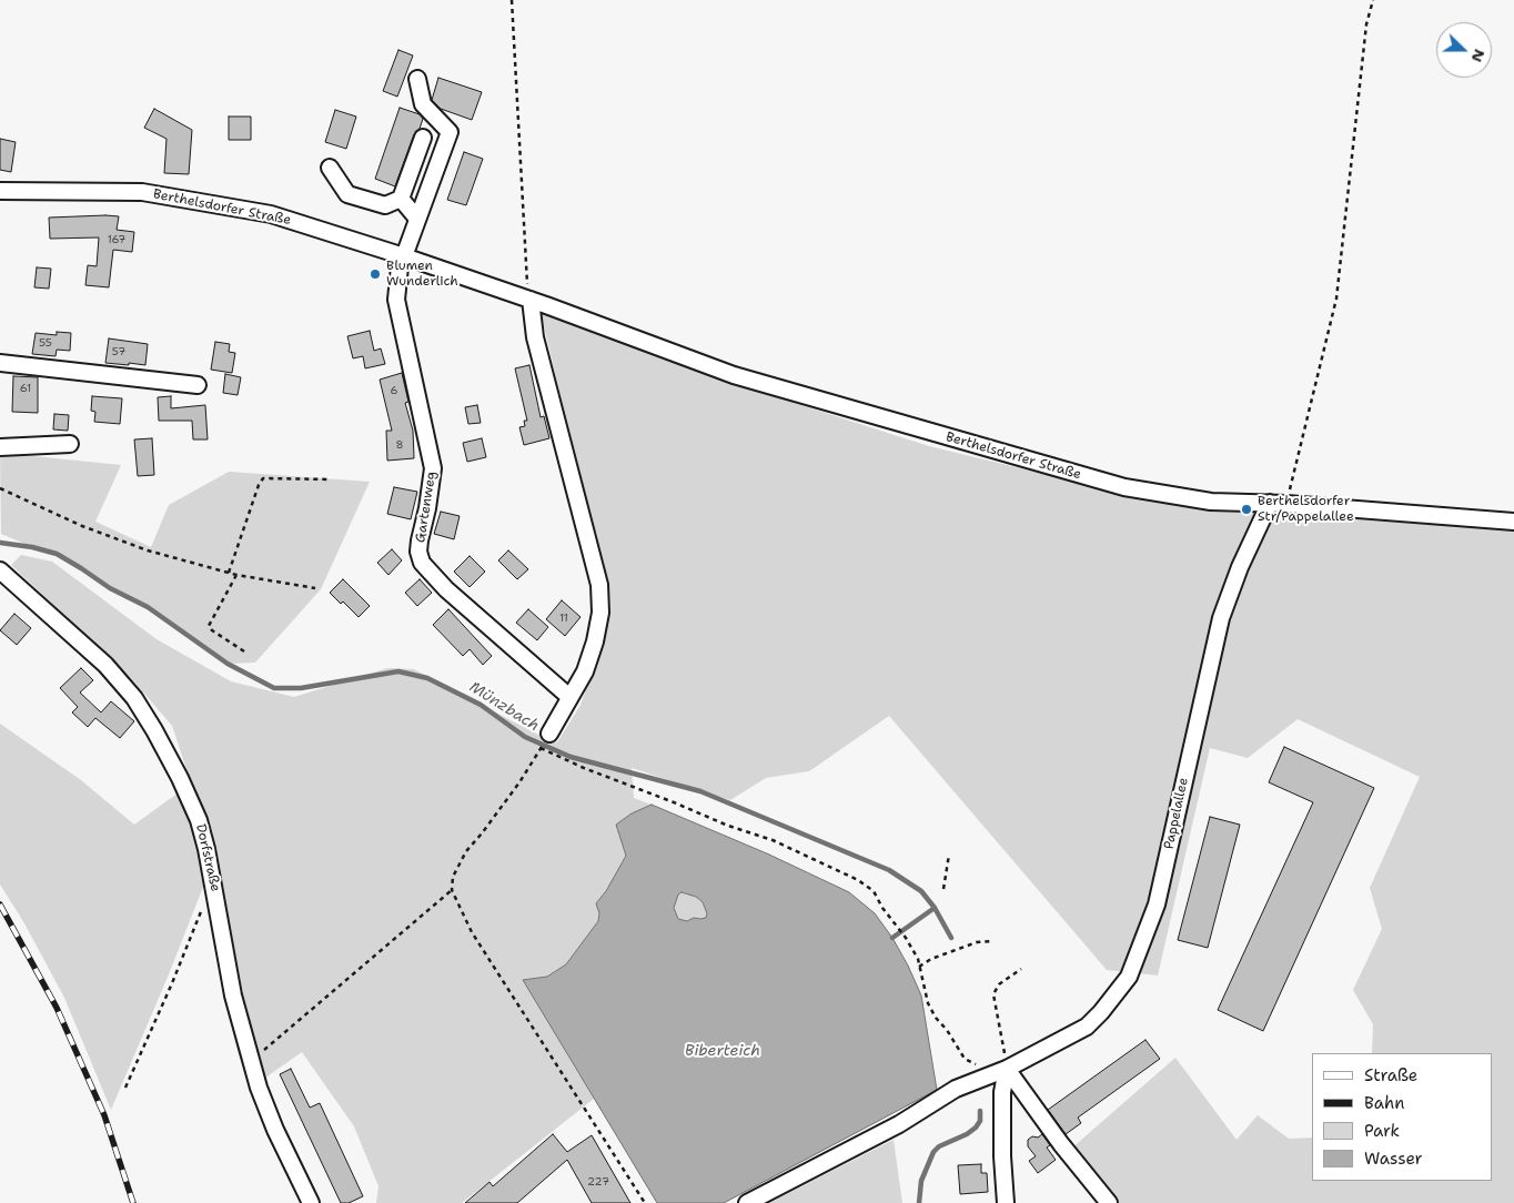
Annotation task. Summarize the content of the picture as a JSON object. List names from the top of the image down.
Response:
{
  "streets": {
    "street": [
      "Berthelsdorfer Straße",
      "Gartenweg",
      "Pappelallee",
      "Dorfstraße"
    ]
  },
  "crossings": [
    ["Berthelsdorfer Straße", "Gartenweg"],
    ["Berthelsdorfer Straße", "Pappelallee"]
  ],
  "water": ["Münzbach", "Biberteich"],
  "places": ["Blumen Wunderlich", "Berthelsdorfer Str/Pappelallee"],
  "house_numbers": [
    "167",
    "55",
    "57",
    "61",
    "6",
    "8",
    "11",
    "227"
  ],
  "legend": [
    "Straße",
    "Bahn",
    "Park",
    "Wasser"
  ],
  "north": "right"
}
